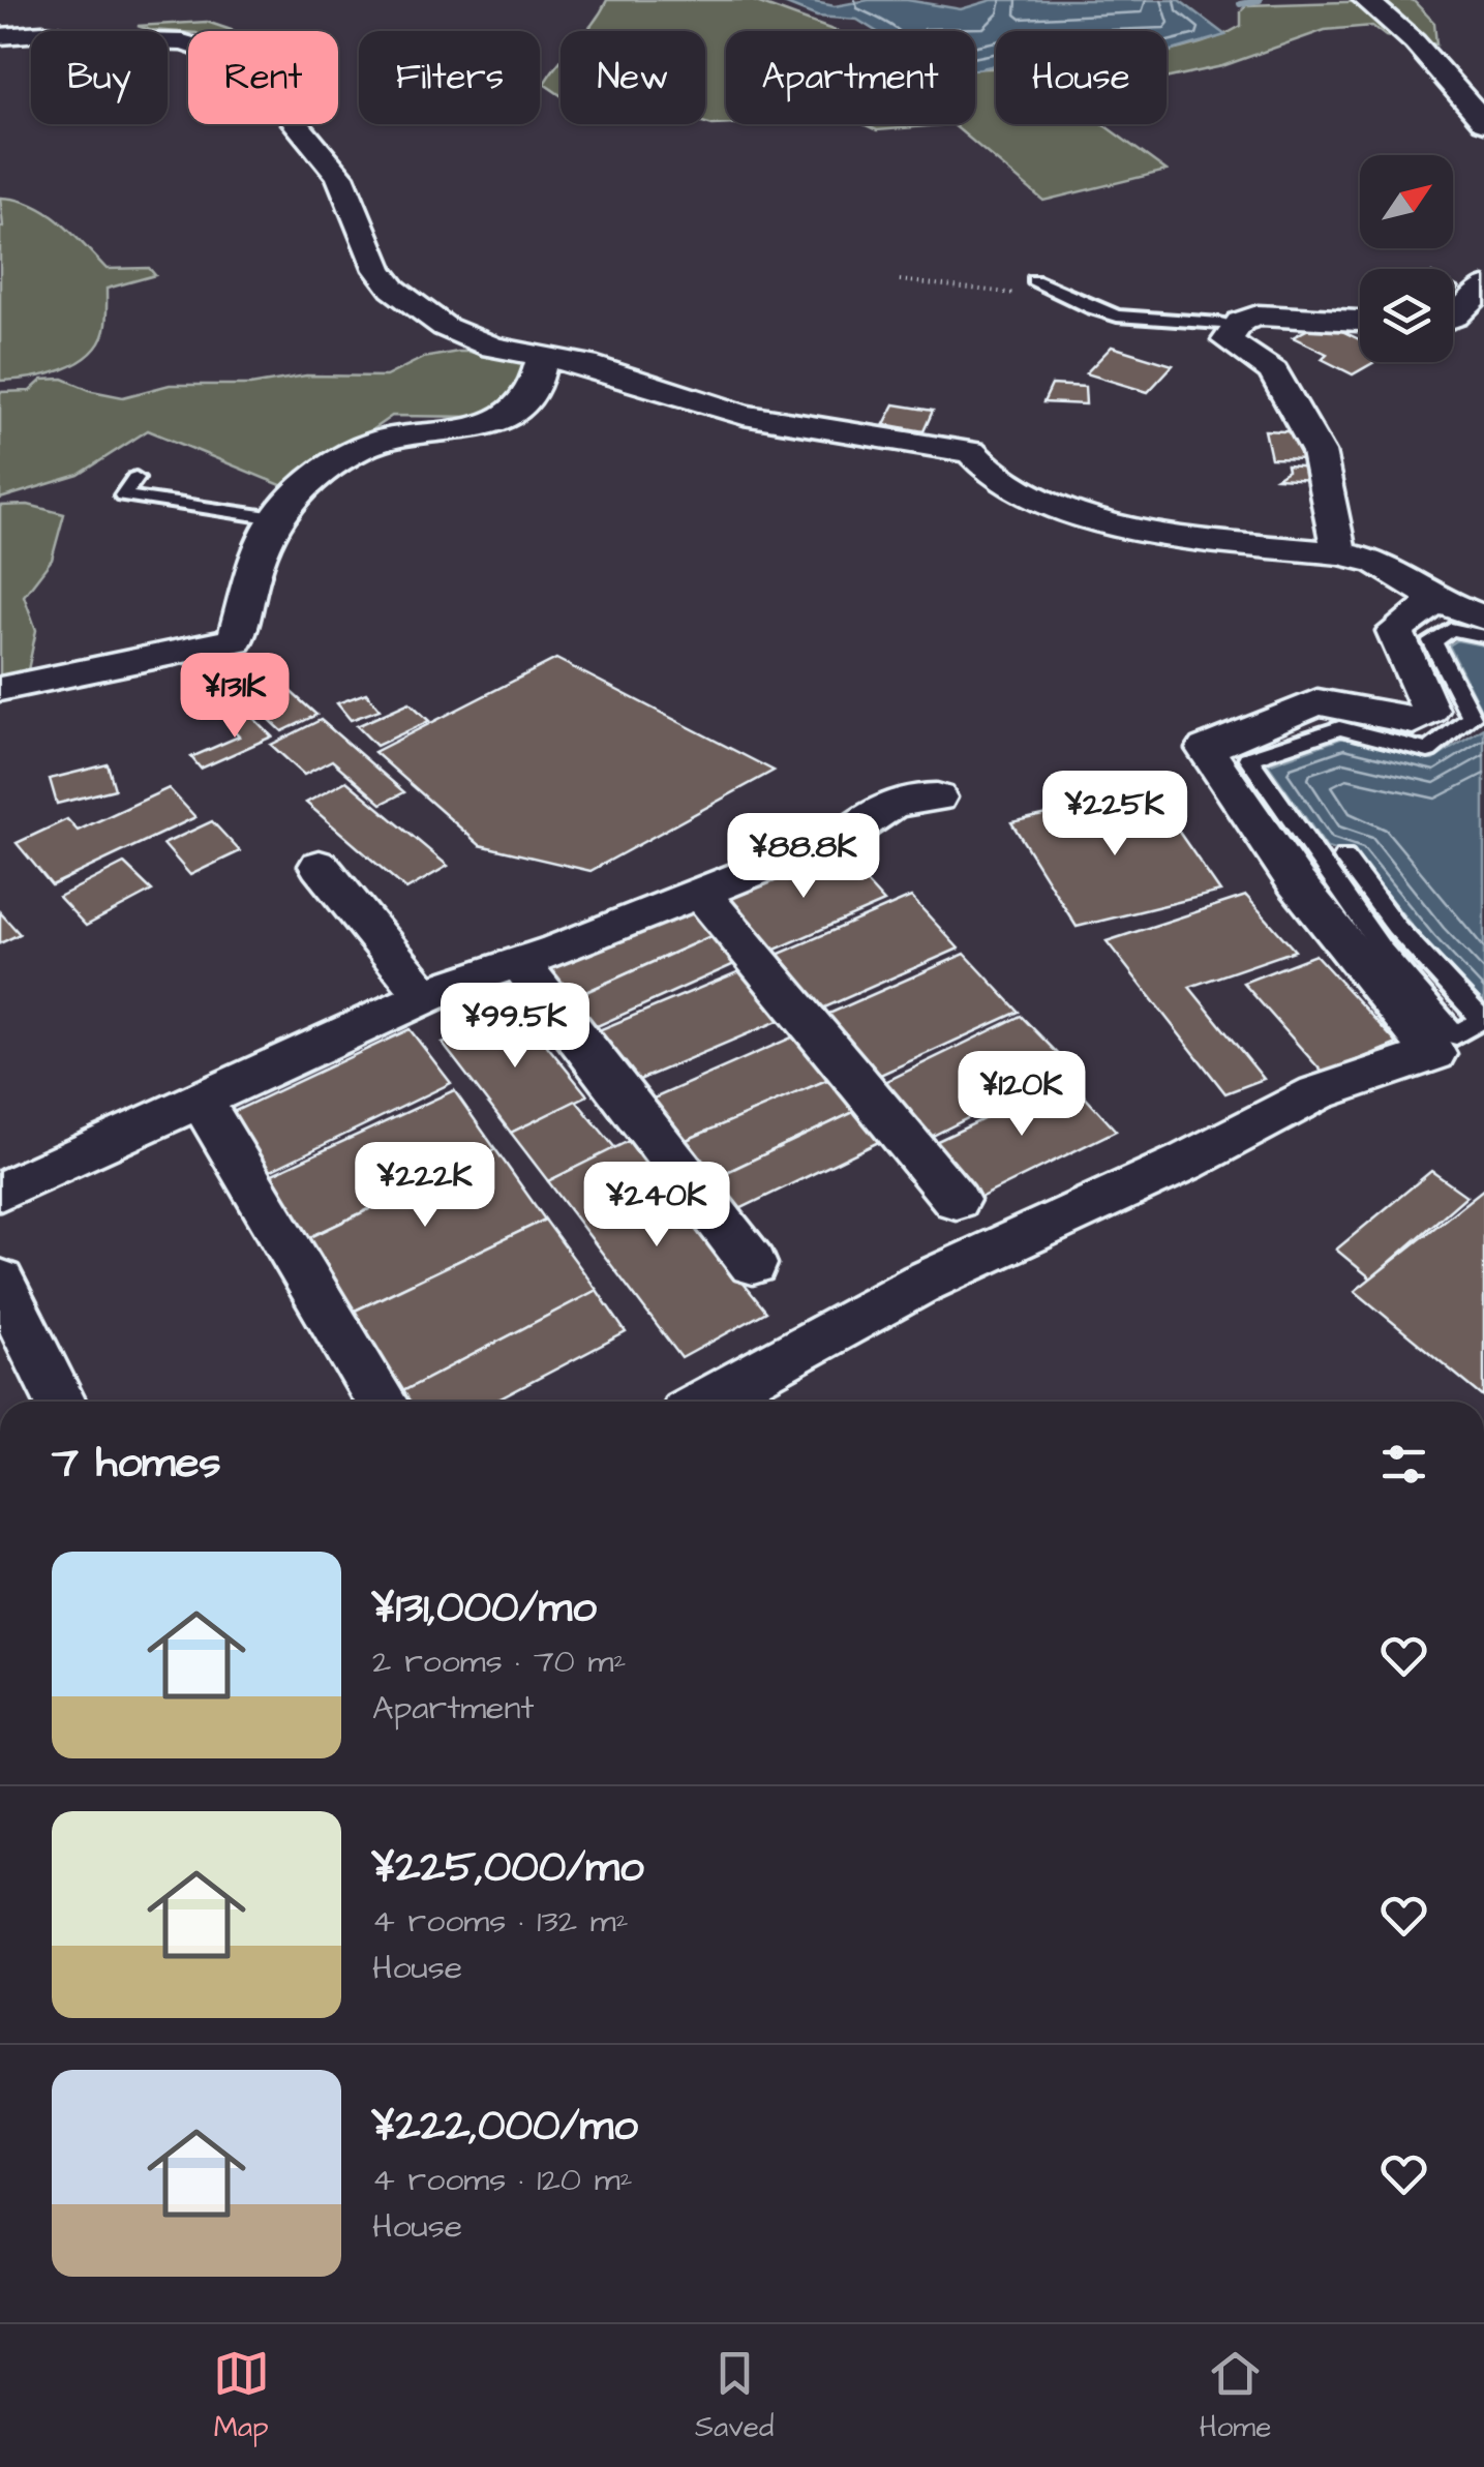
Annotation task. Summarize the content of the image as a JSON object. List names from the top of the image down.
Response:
{
  "north": "top right",
  "page": {
    "chip": [
      "Buy",
      "Rent",
      "Filters",
      "New",
      "Apartment",
      "House"
    ],
    "price": [
      "¥131K",
      "¥225K",
      "¥88.8K",
      "¥99.5K",
      "¥120K",
      "¥222K",
      "¥240K"
    ],
    "heading": "7 homes",
    "list": [
      {
        "name": "¥131,000/mo",
        "note": "2 rooms · 70 m² · Apartment"
      },
      {
        "name": "¥225,000/mo",
        "note": "4 rooms · 132 m² · House"
      },
      {
        "name": "¥222,000/mo",
        "note": "4 rooms · 120 m² · House"
      }
    ],
    "tabs": ["Map", "Saved", "Home"]
  }
}
